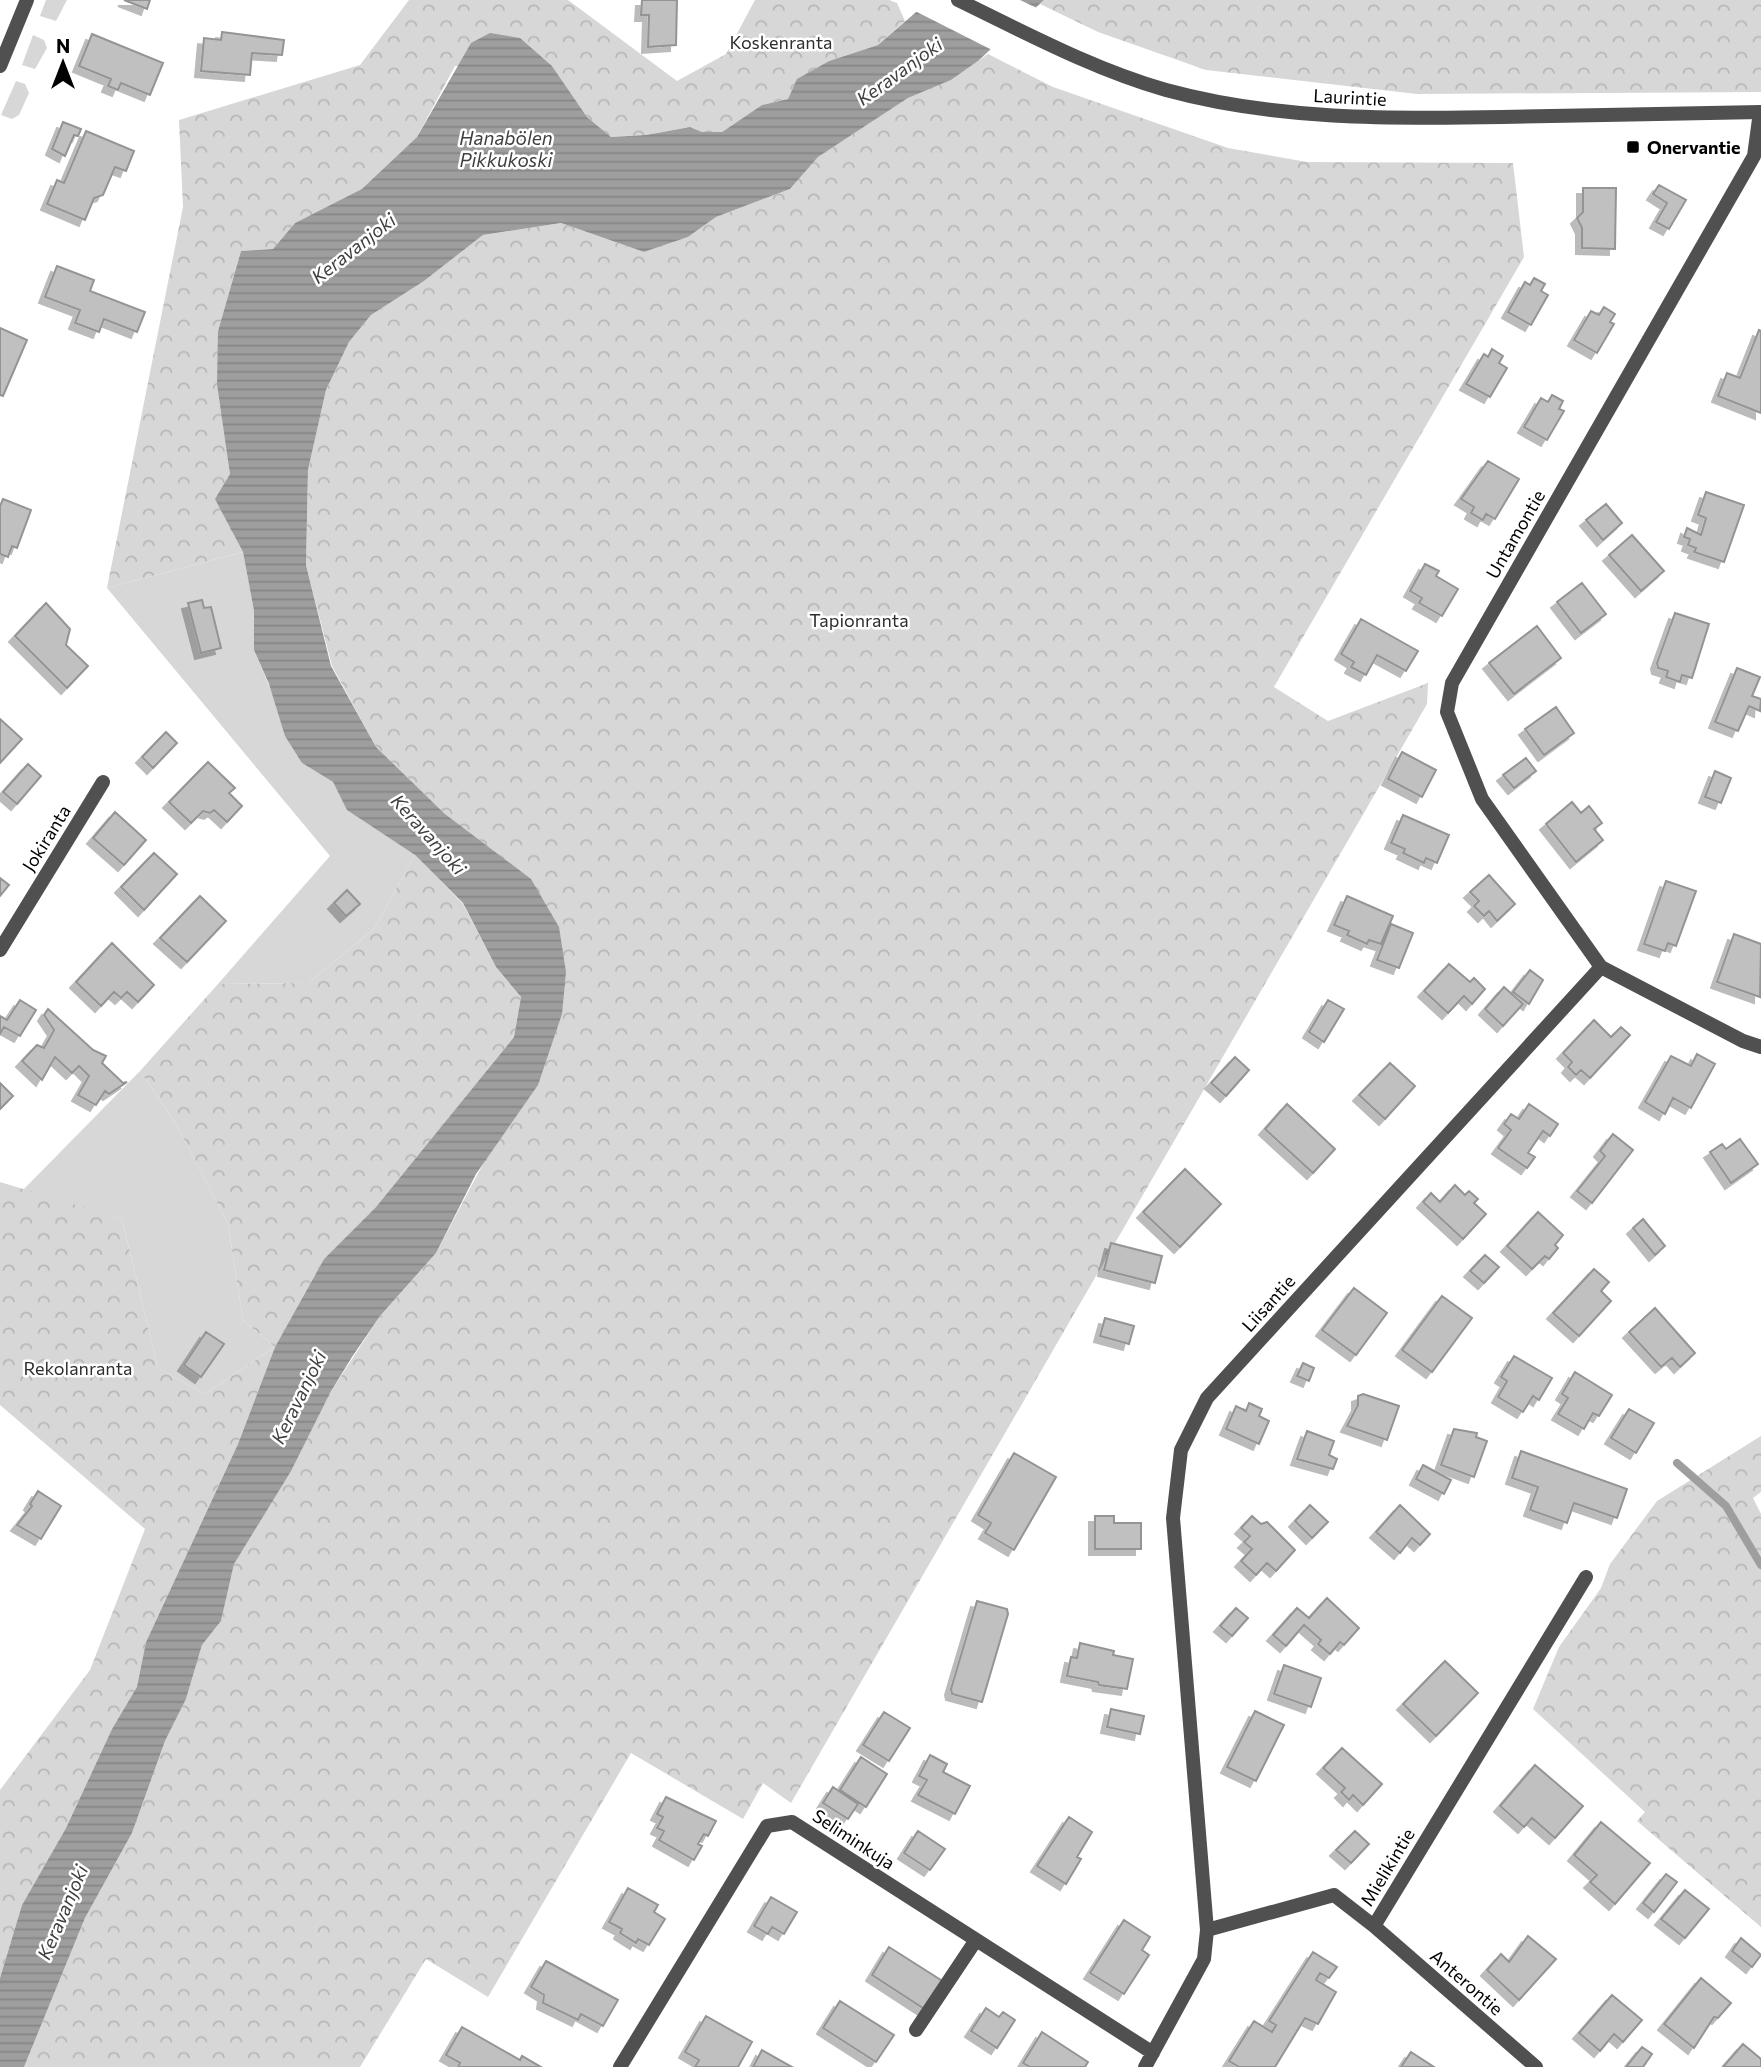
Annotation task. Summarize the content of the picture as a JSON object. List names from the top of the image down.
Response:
{
  "streets": {
    "street": [
      "Laurintie",
      "Untamontie",
      "Jokiranta",
      "Liisantie",
      "Seliminkuja",
      "Mielikintie",
      "Anterontie"
    ]
  },
  "crossings": [
    ["Laurintie", "Untamontie"],
    ["Untamontie", "Liisantie"],
    ["Liisantie", "Mielikintie"],
    ["Mielikintie", "Anterontie"]
  ],
  "water": ["Keravanjoki", "Hanabölen Pikkukoski"],
  "parks": ["Koskenranta", "Tapionranta", "Rekolanranta"],
  "places": {
    "transit": ["Onervantie"]
  },
  "north": "top"
}
